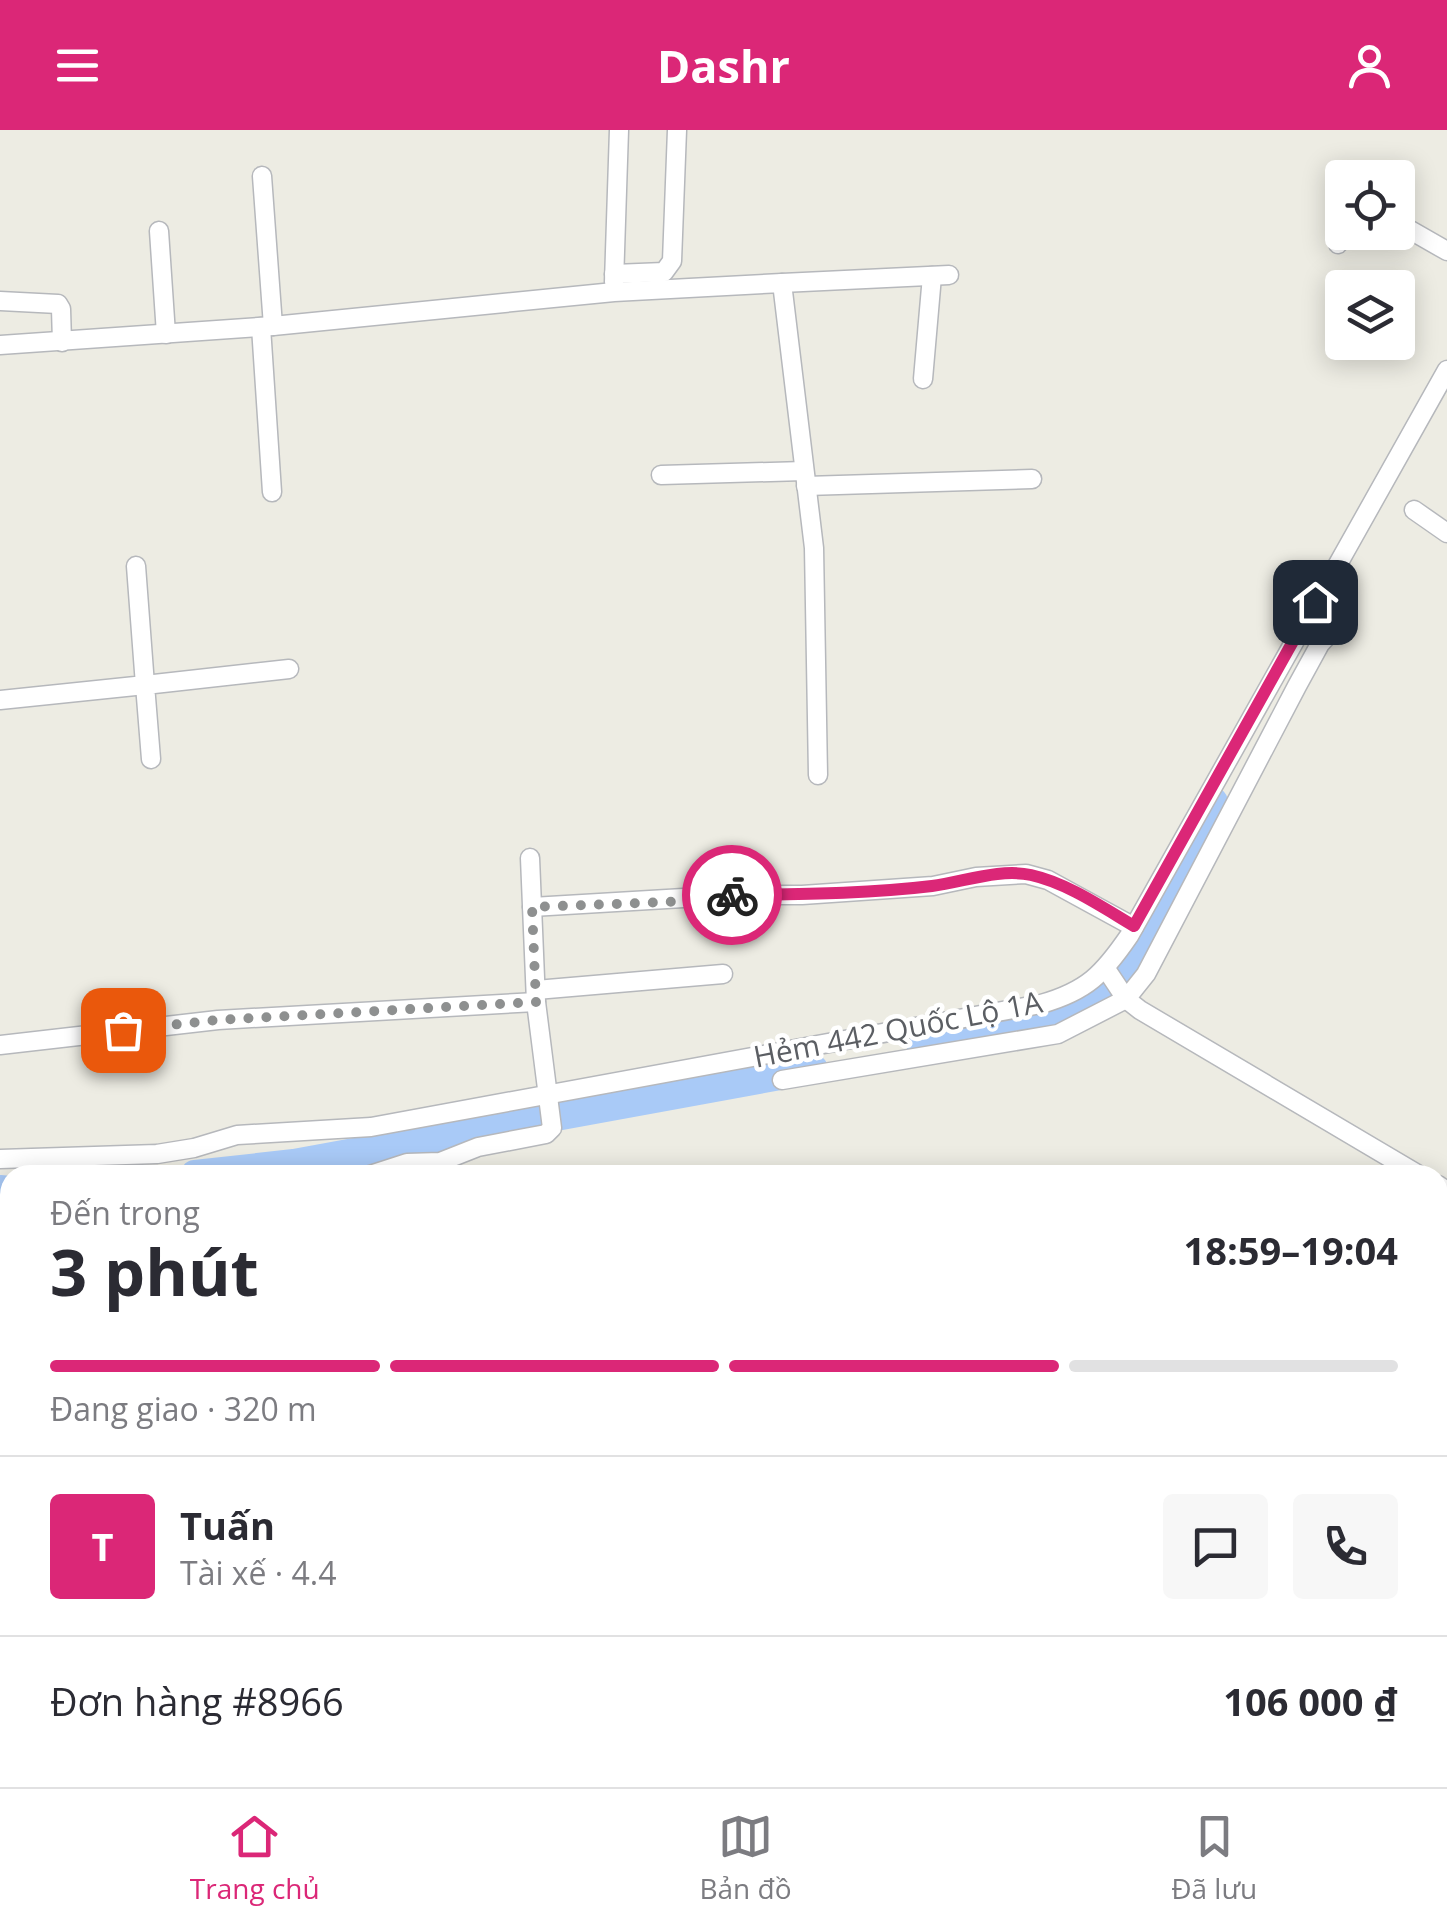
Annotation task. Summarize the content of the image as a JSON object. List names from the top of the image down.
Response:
{
  "streets": {
    "street": ["Hẻm 442 Quốc Lộ 1A"]
  },
  "page": {
    "header": "Dashr",
    "heading": ["3 phút", "Đến trong", "18:59–19:04"],
    "panel": [
      "Tuấn",
      "Tài xế · 4.4",
      "Đơn hàng #8966",
      "106 000 ₫"
    ],
    "bar": "Đang giao · 320 m",
    "round": "T",
    "tabs": ["Trang chủ", "Bản đồ", "Đã lưu"]
  }
}
